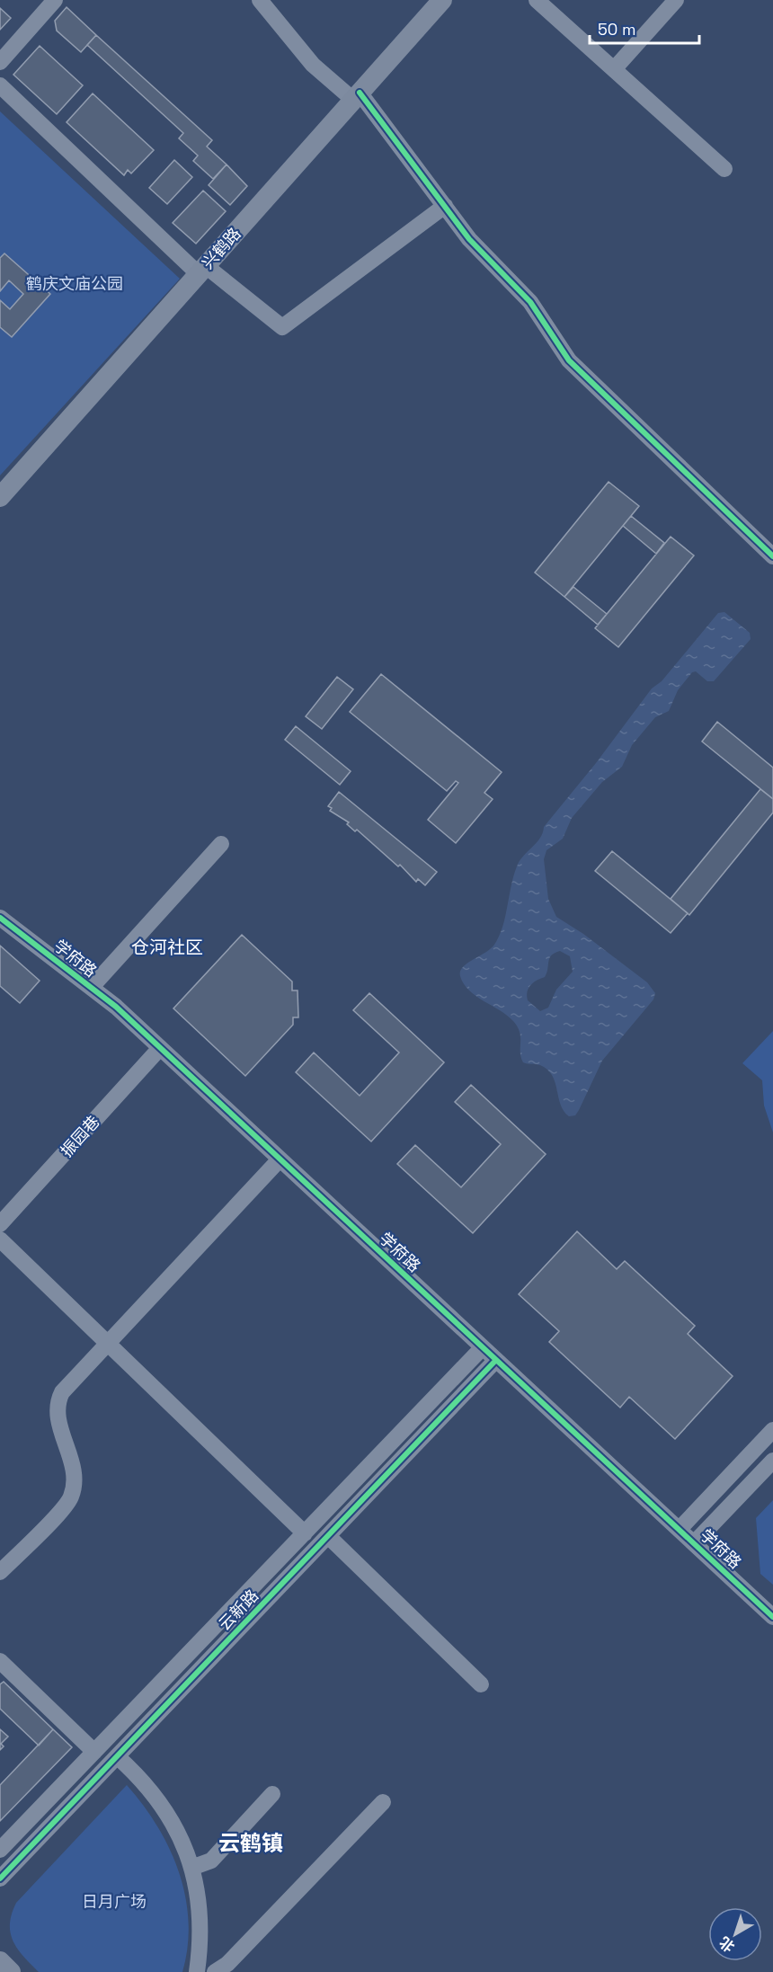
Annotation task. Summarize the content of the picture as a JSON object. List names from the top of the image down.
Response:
{
  "streets": {
    "main road": ["兴鹤路"],
    "street": ["学府路", "振园巷", "云新路"]
  },
  "crossings": [
    ["学府路", "振园巷"],
    ["学府路", "云新路"]
  ],
  "districts": ["仓河社区", "云鹤镇"],
  "parks": ["鹤庆文庙公园", "日月广场"],
  "scale_bar": "50 m",
  "north": "bottom left"
}
